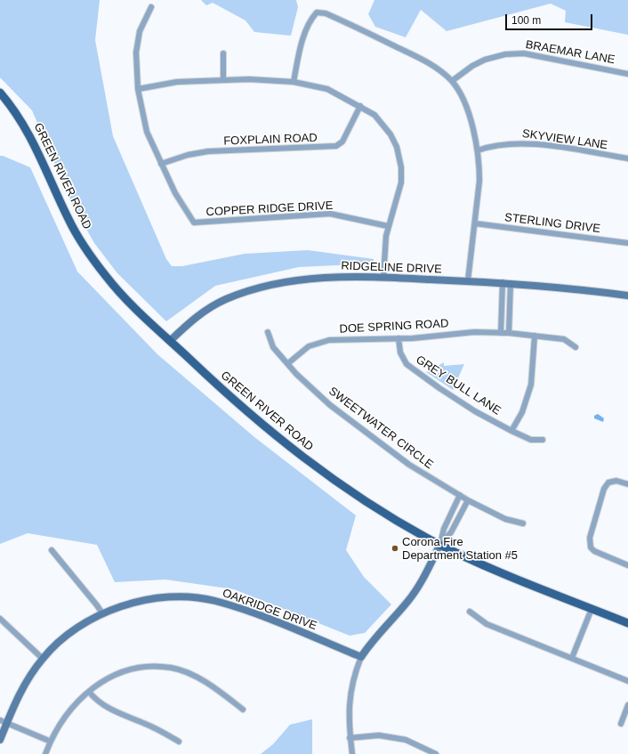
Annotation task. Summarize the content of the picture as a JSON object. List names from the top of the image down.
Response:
{
  "streets": {
    "main road": ["GREEN RIVER ROAD"],
    "street": [
      "BRAEMAR LANE",
      "FOXPLAIN ROAD",
      "SKYVIEW LANE",
      "COPPER RIDGE DRIVE",
      "STERLING DRIVE",
      "RIDGELINE DRIVE",
      "DOE SPRING ROAD",
      "GREY BULL LANE",
      "SWEETWATER CIRCLE",
      "OAKRIDGE DRIVE"
    ]
  },
  "crossings": [
    ["FOXPLAIN ROAD", "COPPER RIDGE DRIVE"],
    ["GREEN RIVER ROAD", "RIDGELINE DRIVE"],
    ["DOE SPRING ROAD", "GREY BULL LANE"],
    ["DOE SPRING ROAD", "SWEETWATER CIRCLE"]
  ],
  "places": ["Corona Fire Department Station #5"],
  "scale_bar": "100 m"
}
